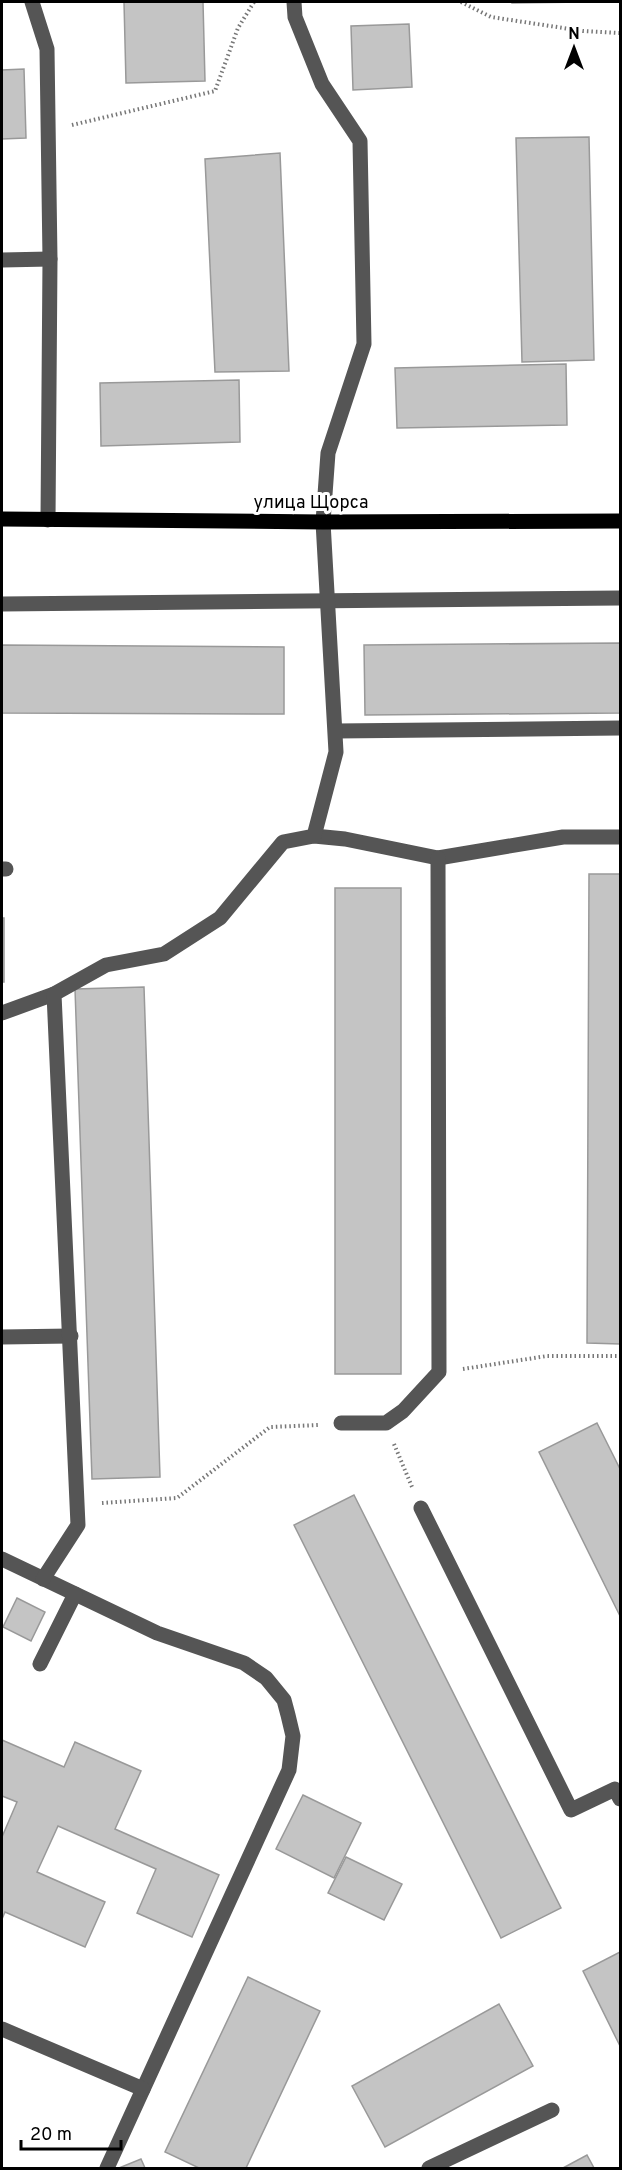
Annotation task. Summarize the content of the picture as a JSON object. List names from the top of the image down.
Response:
{
  "streets": {
    "main road": ["улица Щорса"]
  },
  "scale_bar": "20 m",
  "north": "top"
}
